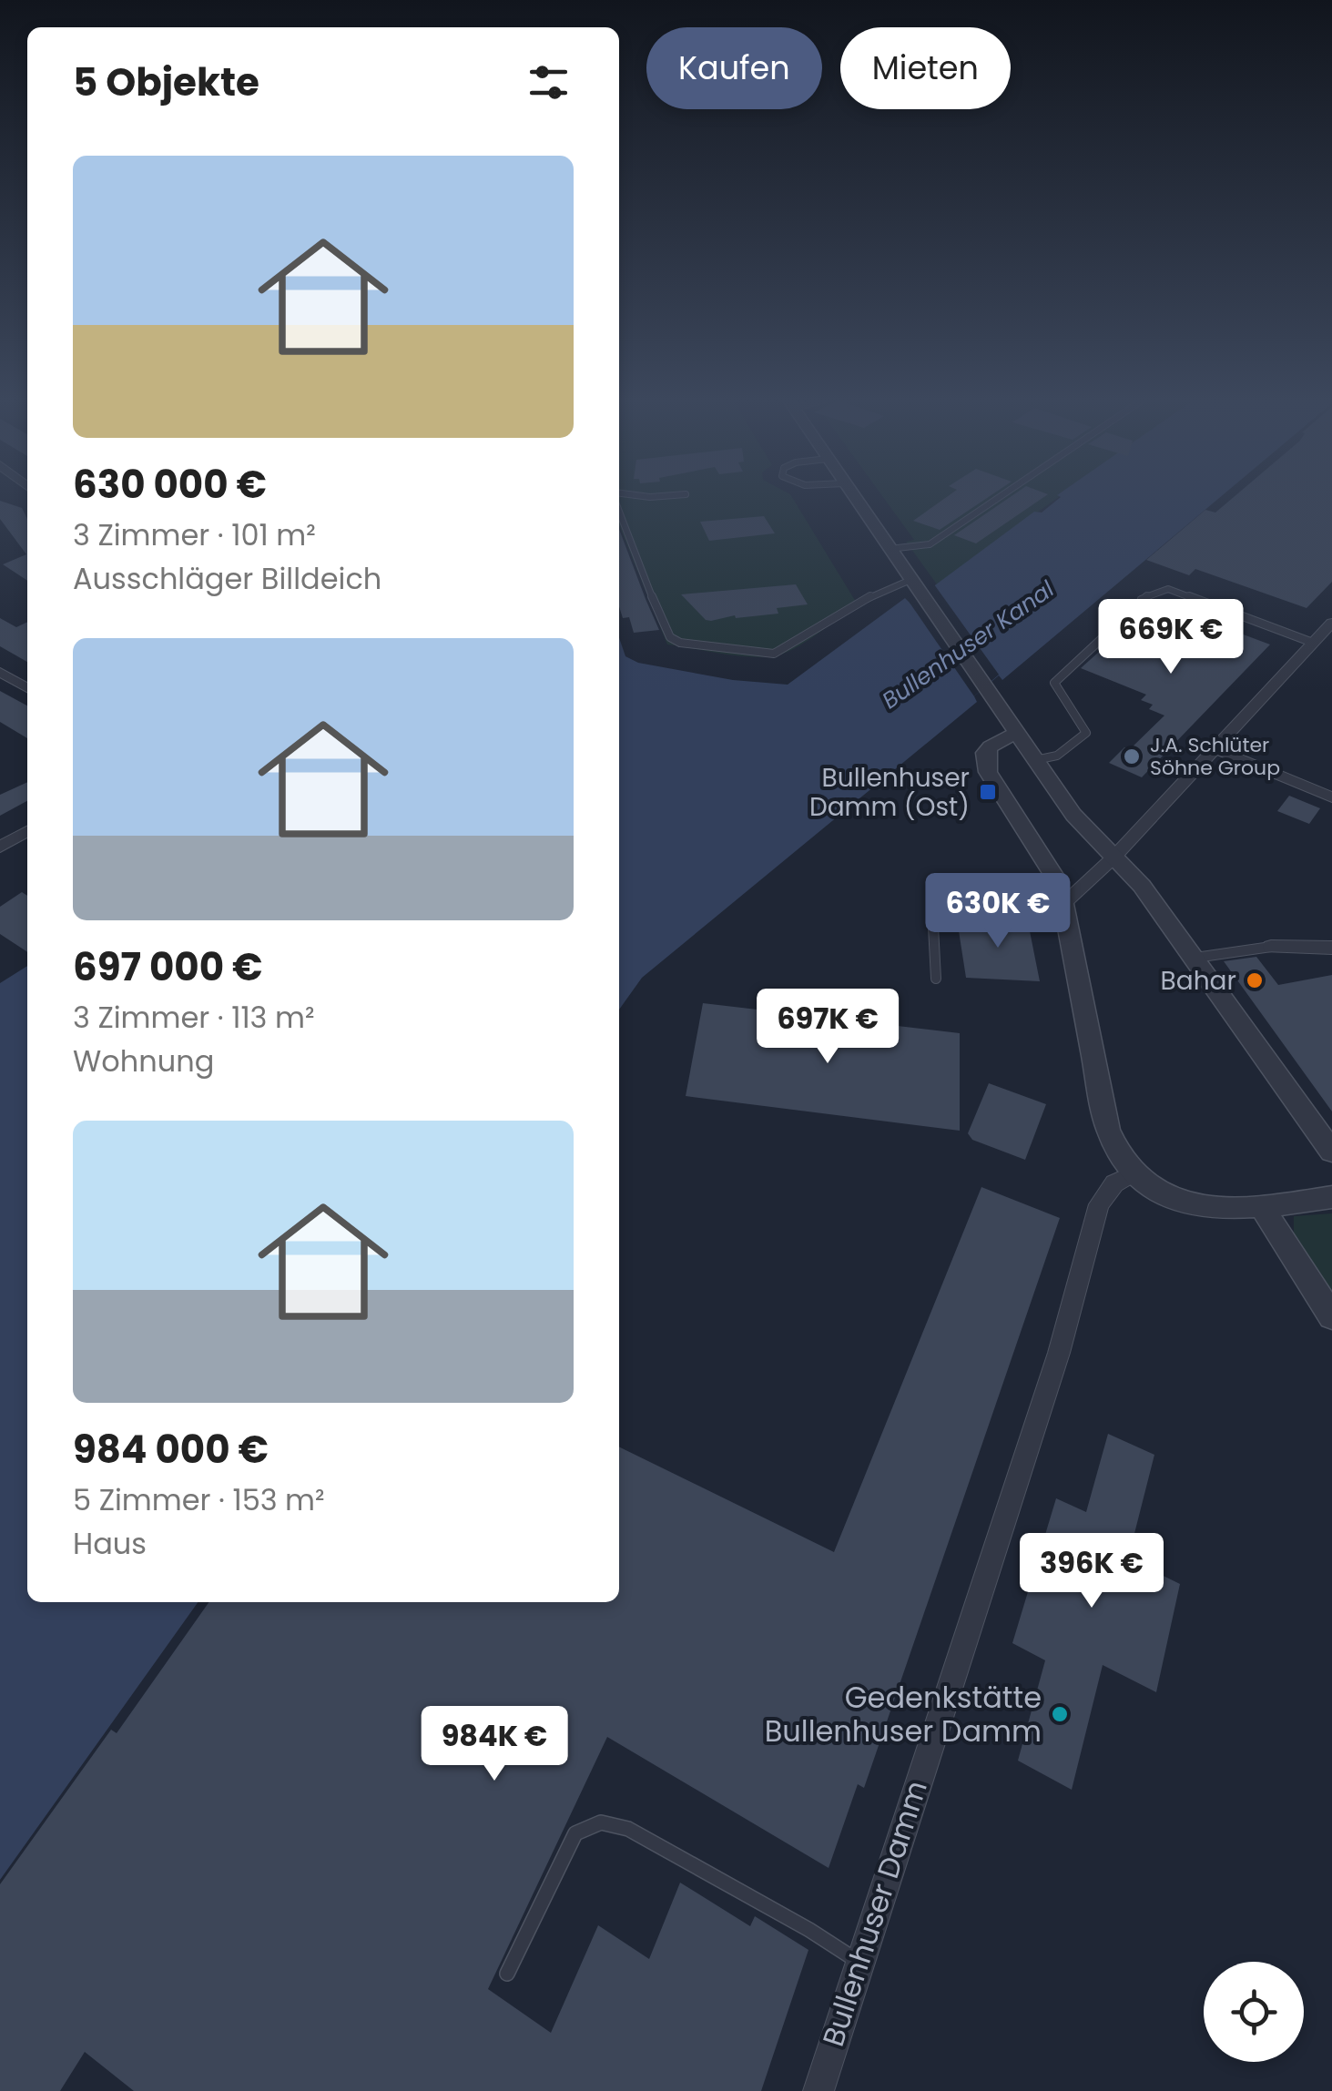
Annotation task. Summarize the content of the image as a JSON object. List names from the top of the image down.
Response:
{
  "streets": {
    "street": ["Bullenhuser Damm"]
  },
  "water": ["Bullenhuser Kanal"],
  "places": {
    "other": ["J.A. Schlüter Söhne Group", "Bahar", "Gedenkstätte Bullenhuser Damm"],
    "transit": ["Bullenhuser Damm (Ost)"]
  },
  "page": {
    "chip": ["Kaufen", "Mieten"],
    "heading": "5 Objekte",
    "list": [
      {
        "name": "630 000 €",
        "note": "3 Zimmer · 101 m² · Ausschläger Billdeich"
      },
      {
        "name": "697 000 €",
        "note": "3 Zimmer · 113 m² · Wohnung"
      },
      {
        "name": "984 000 €",
        "note": "5 Zimmer · 153 m² · Haus"
      }
    ],
    "price": [
      "669K €",
      "630K €",
      "697K €",
      "396K €",
      "984K €"
    ]
  }
}
